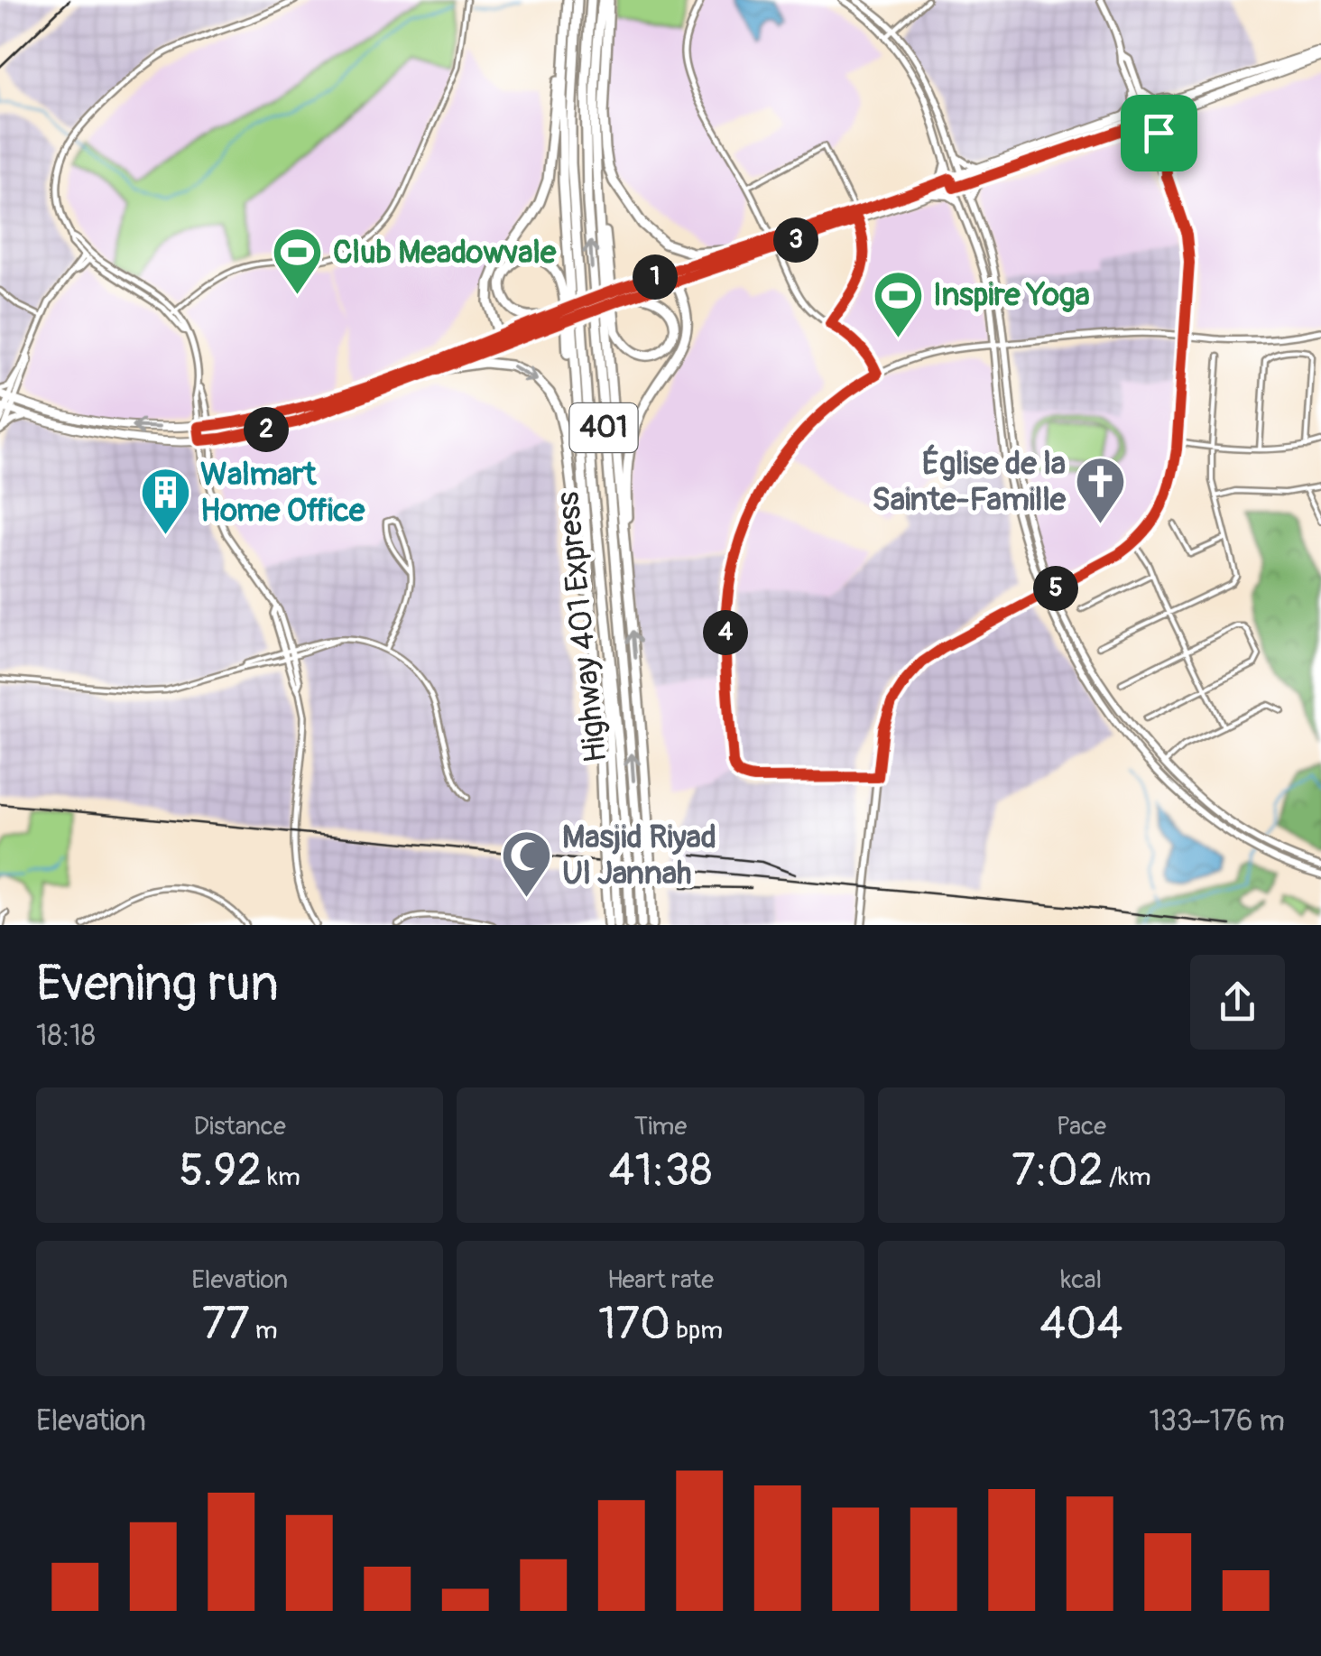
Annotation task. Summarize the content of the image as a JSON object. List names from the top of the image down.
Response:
{
  "streets": {
    "highway": ["401", "Highway 401 Express"]
  },
  "places": {
    "sports": ["Club Meadowvale", "Inspire Yoga"],
    "church": ["Église de la Sainte-Famille"],
    "building": ["Walmart Home Office"],
    "mosque": ["Masjid Riyad Ul Jannah"]
  },
  "page": {
    "pins": [
      "3",
      "1",
      "2",
      "5",
      "4"
    ],
    "heading": ["Evening run", "18:18"],
    "stats": [
      ["Distance", "5.92 km"],
      ["Time", "41:38"],
      ["Pace", "7:02 /km"],
      ["Elevation", "77 m"],
      ["Heart rate", "170 bpm"],
      ["kcal", "404"]
    ],
    "chart": ["Elevation", "133–176 m"]
  }
}
